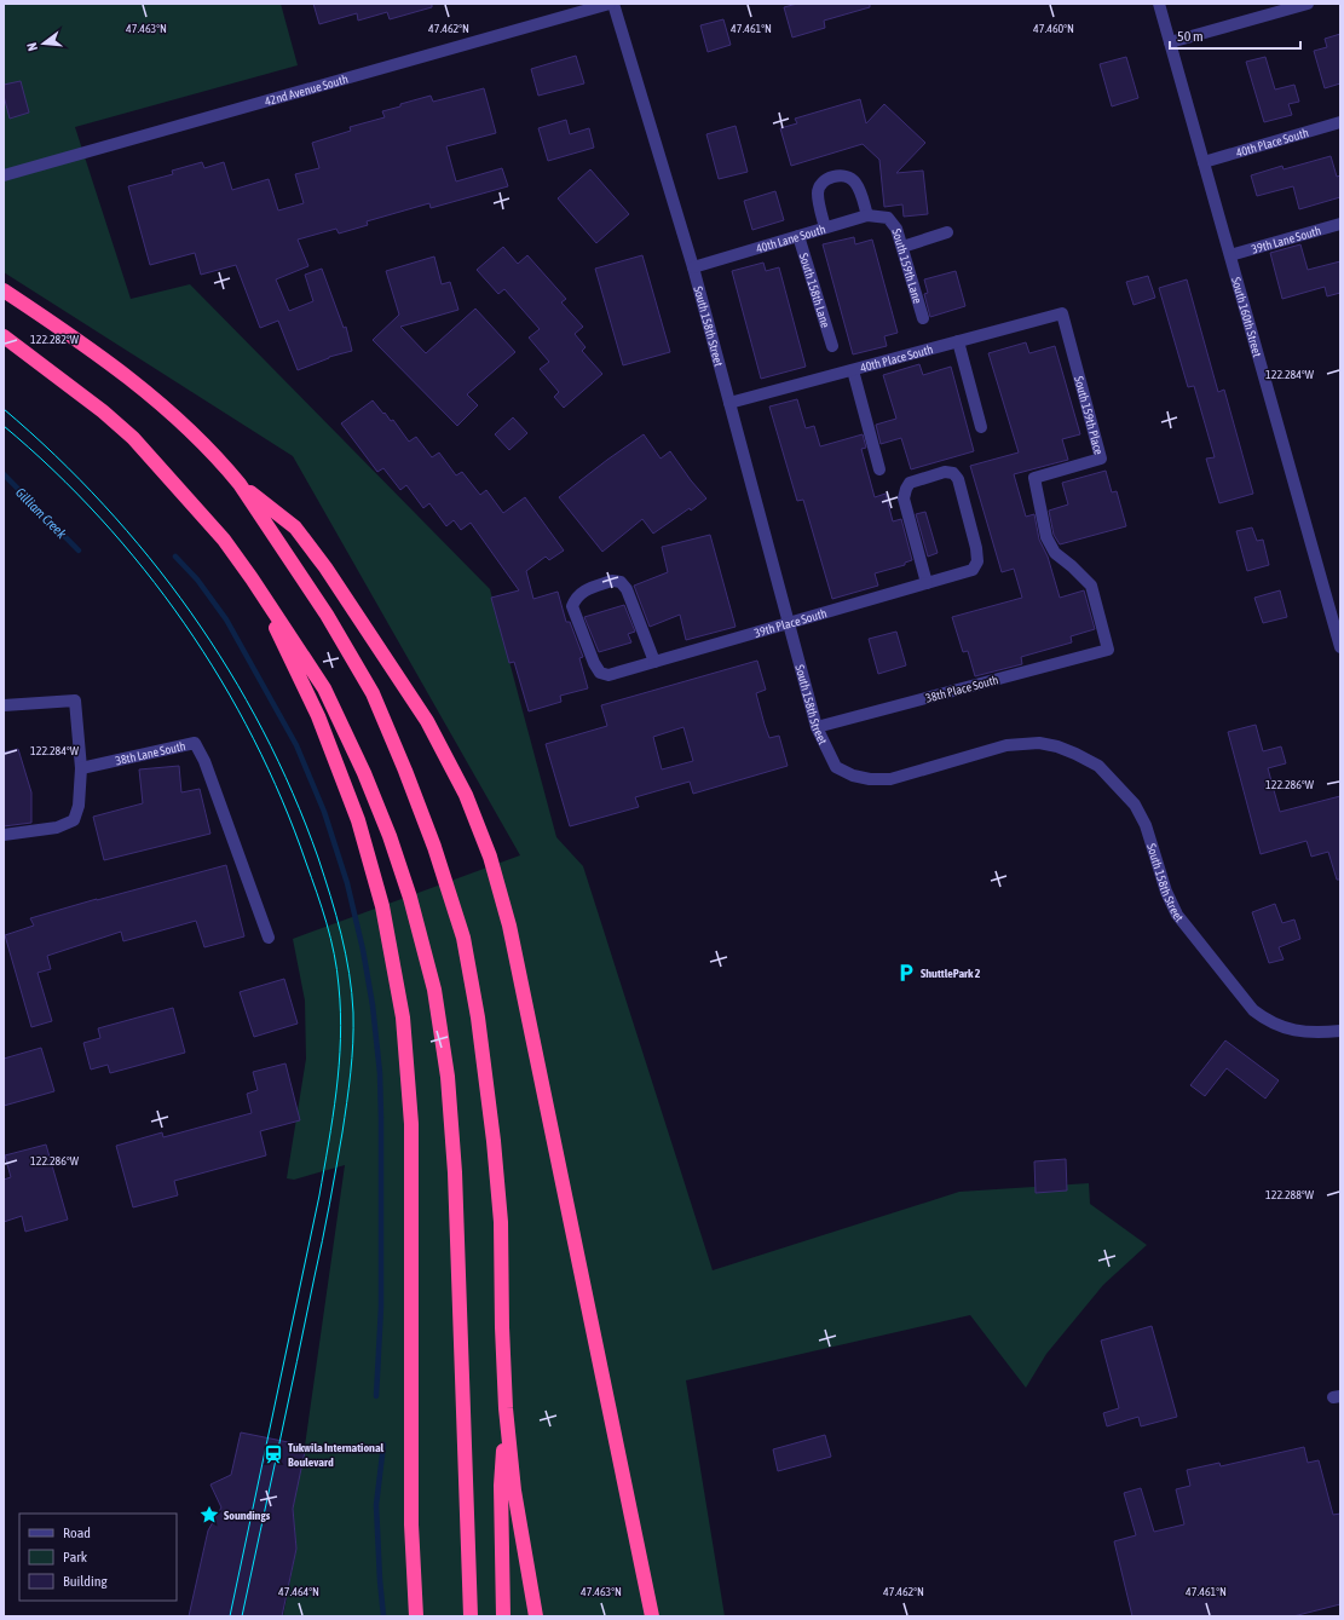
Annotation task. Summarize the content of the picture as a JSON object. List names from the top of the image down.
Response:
{
  "streets": {
    "street": [
      "42nd Avenue South",
      "40th Place South",
      "40th Lane South",
      "39th Lane South",
      "South 159th Lane",
      "South 158th Lane",
      "South 160th Street",
      "South 158th Street",
      "South 159th Place",
      "39th Place South",
      "38th Place South",
      "38th Lane South"
    ]
  },
  "crossings": [
    ["42nd Avenue South", "South 158th Street"],
    ["40th Place South", "South 160th Street"],
    ["40th Place South", "South 158th Street"],
    ["40th Place South", "South 159th Place"],
    ["40th Lane South", "South 159th Lane"],
    ["40th Lane South", "South 158th Lane"],
    ["40th Lane South", "South 158th Street"],
    ["39th Lane South", "South 160th Street"],
    ["South 158th Street", "39th Place South"],
    ["South 158th Street", "38th Place South"],
    ["South 159th Place", "38th Place South"]
  ],
  "water": ["Gilliam Creek"],
  "places": {
    "parking": ["ShuttlePark 2"],
    "station": ["Tukwila International Boulevard"],
    "place": ["Soundings"]
  },
  "legend": ["Road", "Park", "Building"],
  "scale_bar": "50 m",
  "north": "left",
  "coordinates": [
    "47.463°N",
    "47.462°N",
    "47.461°N",
    "47.460°N",
    "122.282°W",
    "122.284°W",
    "122.286°W",
    "122.288°W",
    "47.464°N"
  ]
}
